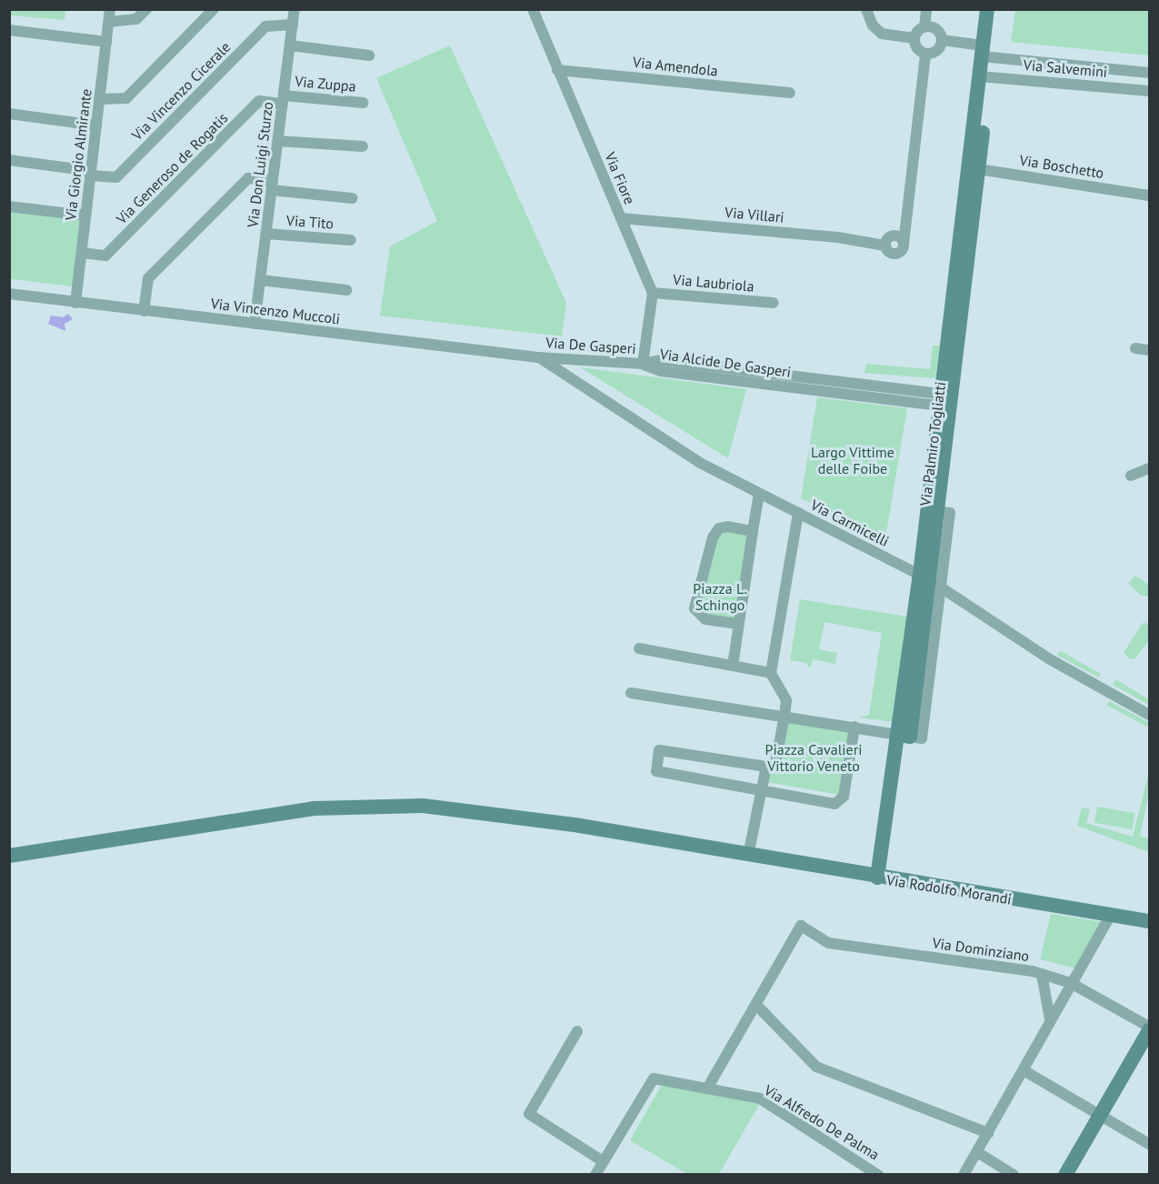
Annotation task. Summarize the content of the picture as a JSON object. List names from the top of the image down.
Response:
{
  "streets": {
    "main road": ["Via Palmiro Togliatti", "Via Rodolfo Morandi"],
    "street": [
      "Via Amendola",
      "Via Salvemini",
      "Via Zuppa",
      "Via Vincenzo Cicerale",
      "Via Giorgio Almirante",
      "Via Don Luigi Sturzo",
      "Via Boschetto",
      "Via Generoso de Rogatis",
      "Via Fiore",
      "Via Villari",
      "Via Tito",
      "Via Laubriola",
      "Via Vincenzo Muccoli",
      "Via De Gasperi",
      "Via Alcide De Gasperi",
      "Via Carmicelli",
      "Via Dominziano",
      "Via Alfredo De Palma"
    ]
  },
  "crossings": [
    ["Via Amendola", "Via Fiore"],
    ["Via Salvemini", "Via Villari"],
    ["Via Salvemini", "Via Palmiro Togliatti"],
    ["Via Zuppa", "Via Don Luigi Sturzo"],
    ["Via Zuppa", "Via Generoso de Rogatis"],
    ["Via Vincenzo Cicerale", "Via Giorgio Almirante"],
    ["Via Vincenzo Cicerale", "Via Don Luigi Sturzo"],
    ["Via Giorgio Almirante", "Via Generoso de Rogatis"],
    ["Via Giorgio Almirante", "Via Vincenzo Muccoli"],
    ["Via Don Luigi Sturzo", "Via Generoso de Rogatis"],
    ["Via Don Luigi Sturzo", "Via Tito"],
    ["Via Don Luigi Sturzo", "Via Vincenzo Muccoli"],
    ["Via Boschetto", "Via Palmiro Togliatti"],
    ["Via Fiore", "Via Villari"],
    ["Via Fiore", "Via Laubriola"],
    ["Via Vincenzo Muccoli", "Via De Gasperi"],
    ["Via Vincenzo Muccoli", "Via Carmicelli"],
    ["Via De Gasperi", "Via Alcide De Gasperi"],
    ["Via De Gasperi", "Via Carmicelli"],
    ["Via Alcide De Gasperi", "Via Palmiro Togliatti"],
    ["Via Palmiro Togliatti", "Via Carmicelli"],
    ["Via Palmiro Togliatti", "Via Rodolfo Morandi"]
  ],
  "parks": ["Largo Vittime delle Foibe", "Piazza L. Schingo", "Piazza Cavalieri Vittorio Veneto"]
}
